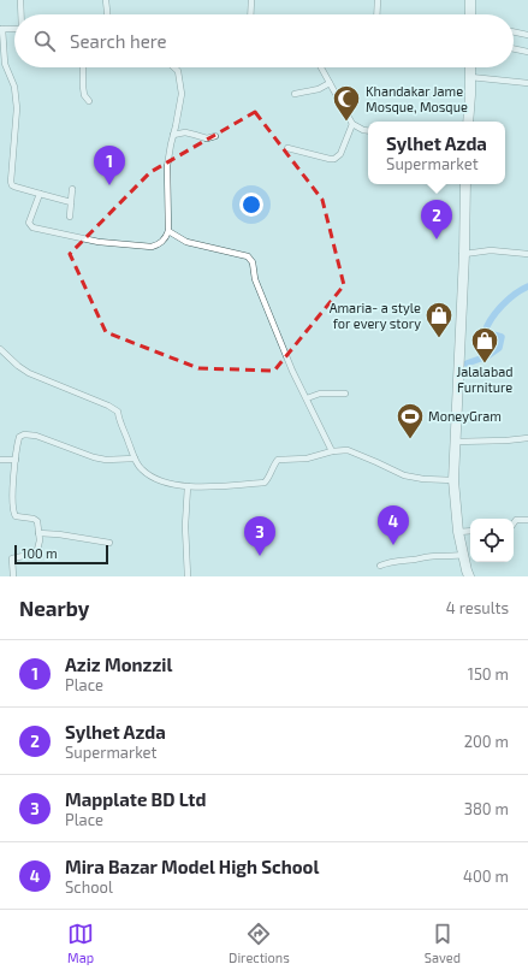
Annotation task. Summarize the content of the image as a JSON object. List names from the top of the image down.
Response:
{
  "places": {
    "mosque": ["Khandakar Jame Mosque, Mosque"],
    "shop": ["Amaria- a style for every story", "Jalalabad Furniture"],
    "sports": ["MoneyGram"]
  },
  "scale_bar": "100 m",
  "page": {
    "search": "Search here",
    "popup": ["Sylhet Azda", "Supermarket"],
    "pins": [
      "1",
      "2",
      "4",
      "3"
    ],
    "scale": "100 m",
    "heading": ["Nearby", "4 results"],
    "list": [
      {
        "mark": "1",
        "name": "Aziz Monzzil",
        "note": "Place",
        "value": "150 m"
      },
      {
        "mark": "2",
        "name": "Sylhet Azda",
        "note": "Supermarket",
        "value": "200 m"
      },
      {
        "mark": "3",
        "name": "Mapplate BD Ltd",
        "note": "Place",
        "value": "380 m"
      },
      {
        "mark": "4",
        "name": "Mira Bazar Model High School",
        "note": "School",
        "value": "400 m"
      }
    ],
    "nav": ["Map", "Directions", "Saved"]
  }
}
